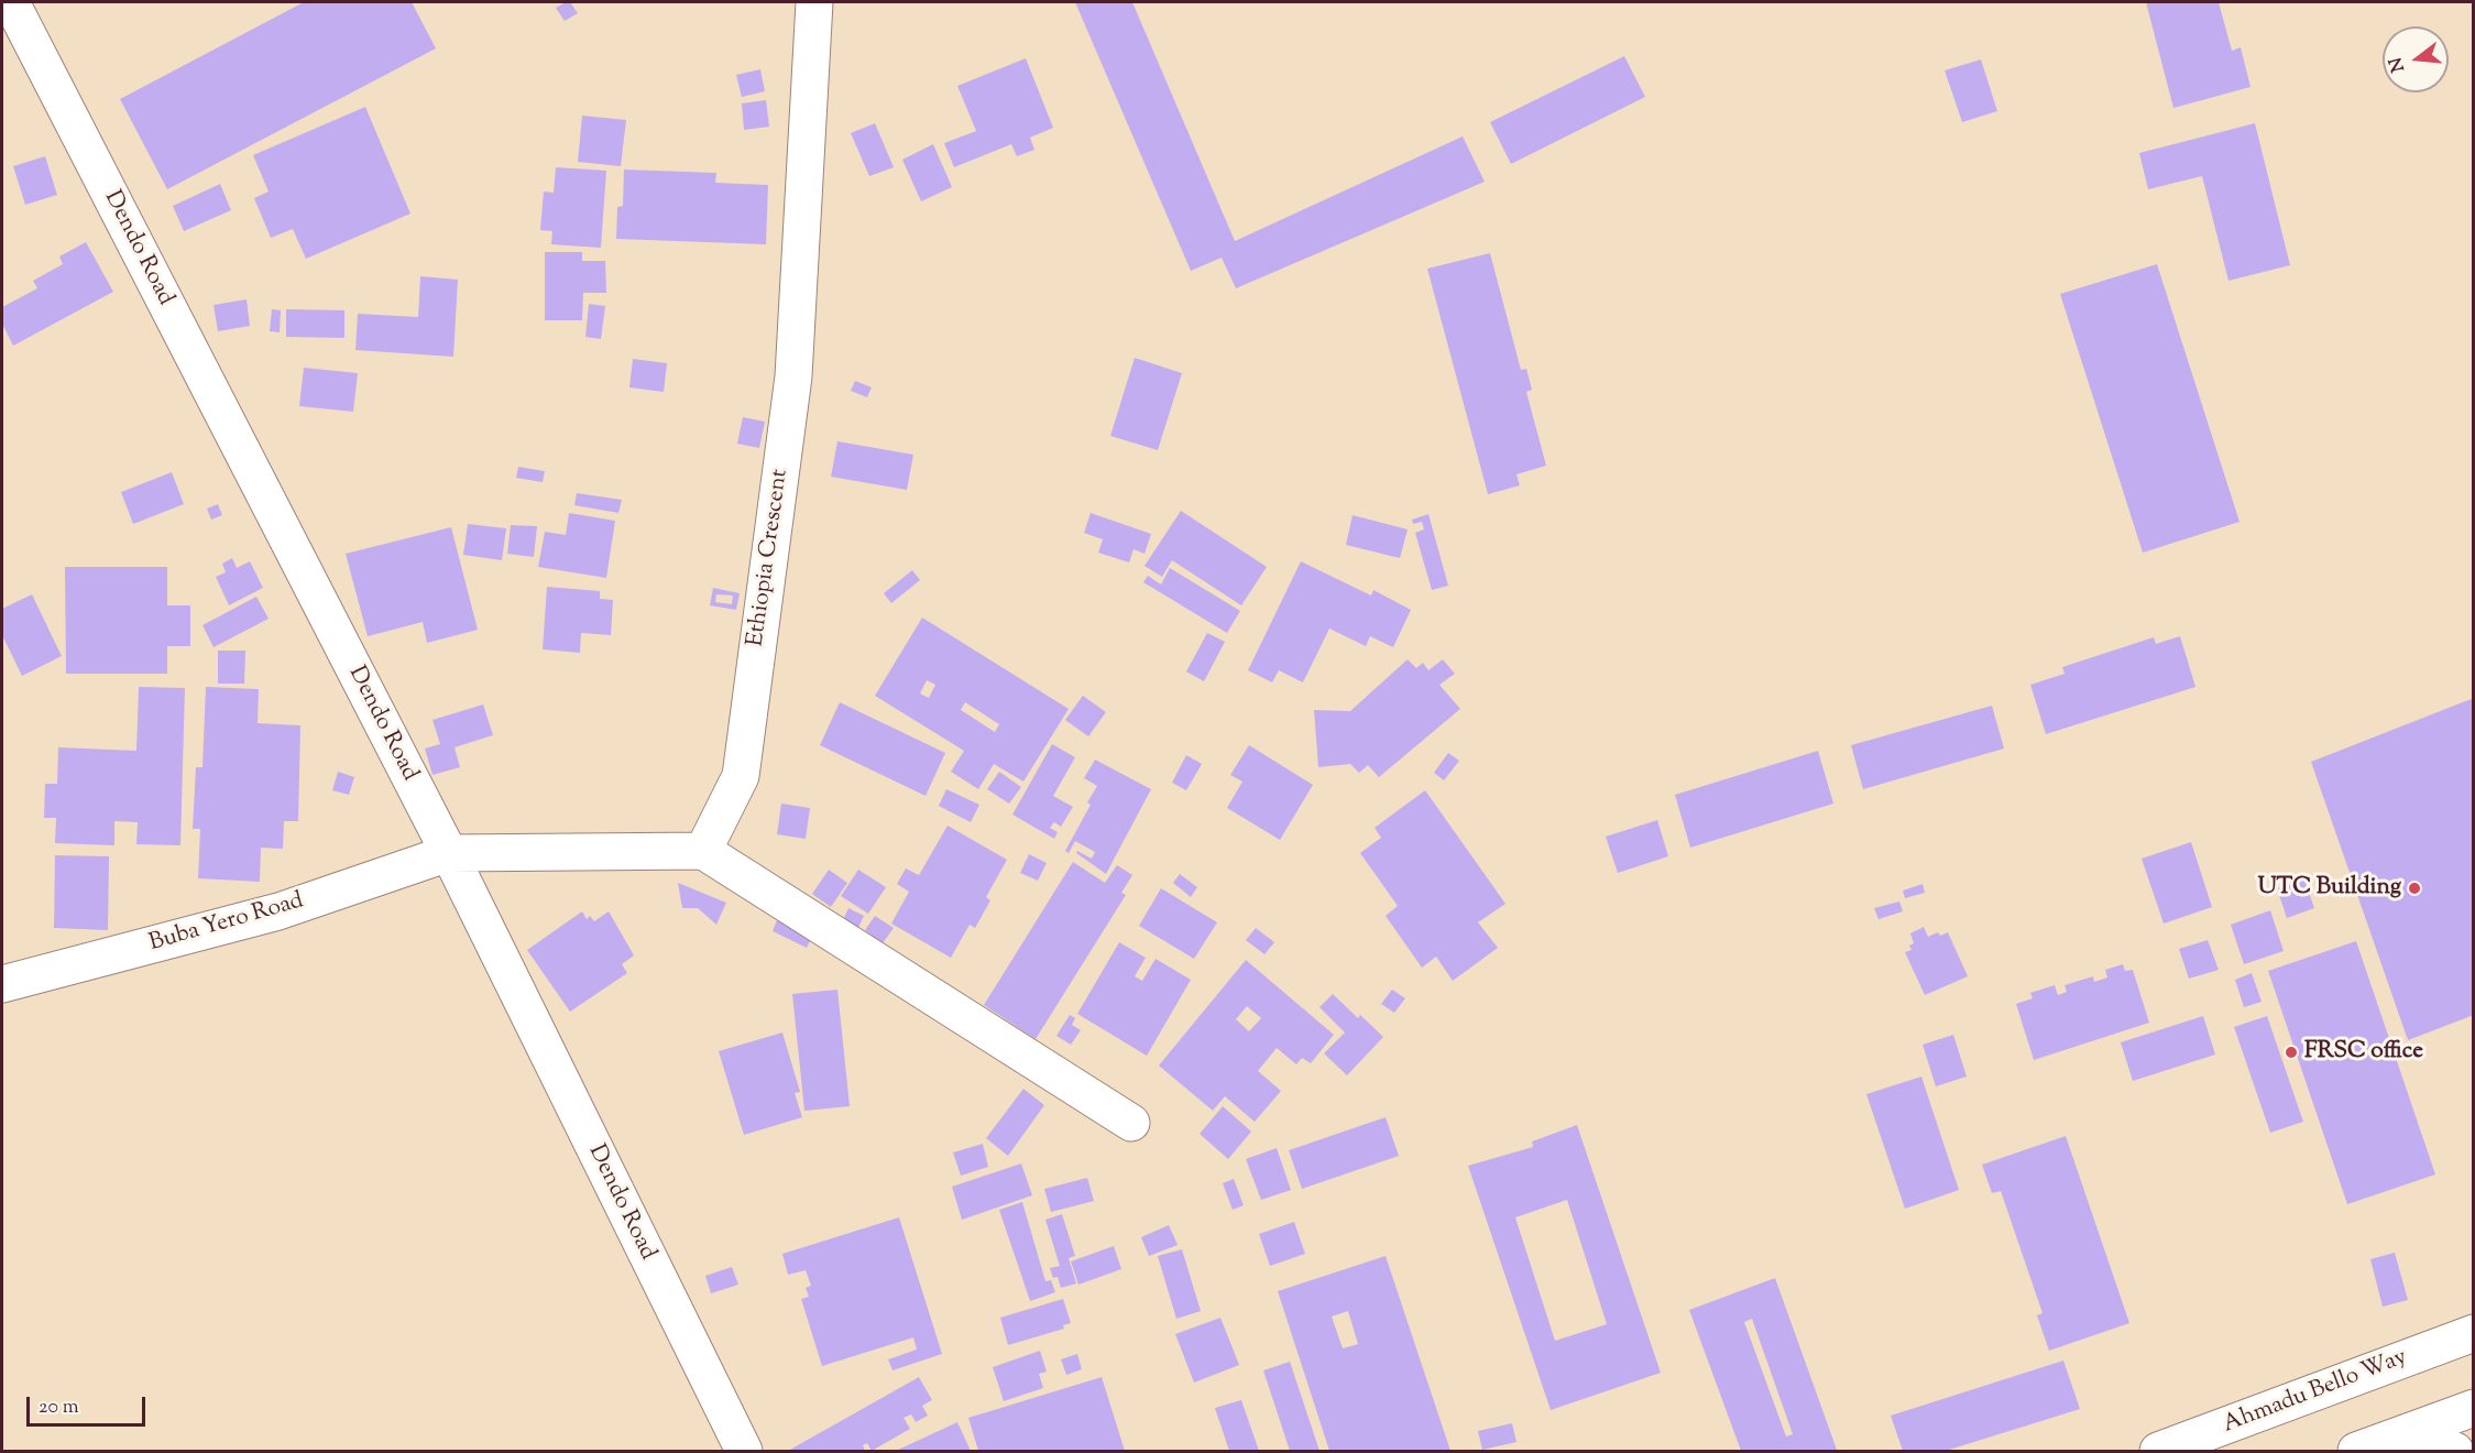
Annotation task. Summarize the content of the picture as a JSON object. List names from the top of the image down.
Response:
{
  "streets": {
    "street": [
      "Dendo Road",
      "Ethiopia Crescent",
      "Buba Yero Road",
      "Ahmadu Bello Way"
    ]
  },
  "crossings": [
    ["Dendo Road", "Buba Yero Road"]
  ],
  "places": ["UTC Building", "FRSC office"],
  "scale_bar": "20 m",
  "north": "left"
}
